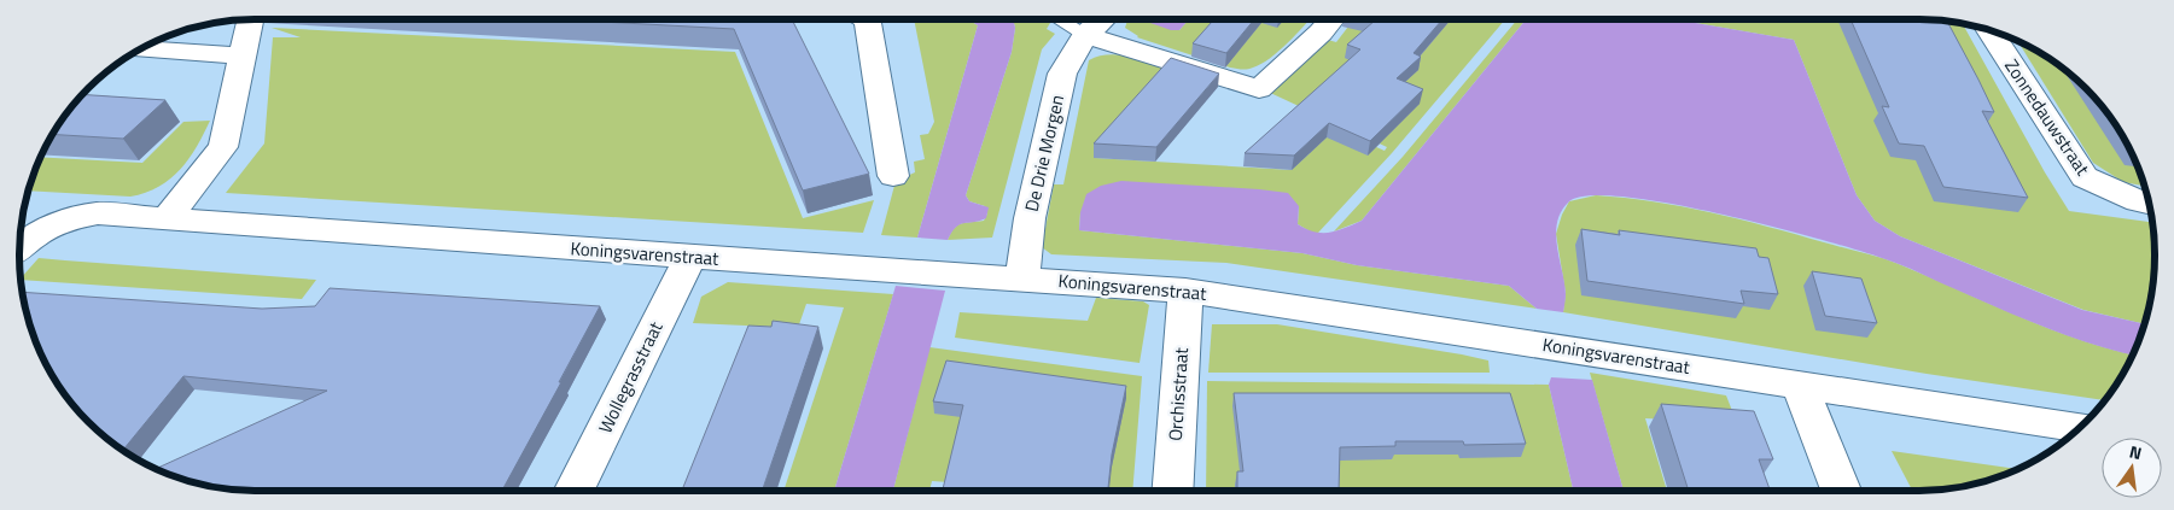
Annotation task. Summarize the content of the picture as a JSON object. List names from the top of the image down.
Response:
{
  "streets": {
    "street": [
      "Zonnedauwstraat",
      "De Drie Morgen",
      "Koningsvarenstraat",
      "Wollegrasstraat",
      "Orchisstraat"
    ]
  },
  "crossings": [
    ["De Drie Morgen", "Koningsvarenstraat"],
    ["Koningsvarenstraat", "Wollegrasstraat"],
    ["Koningsvarenstraat", "Orchisstraat"]
  ],
  "north": "top"
}
